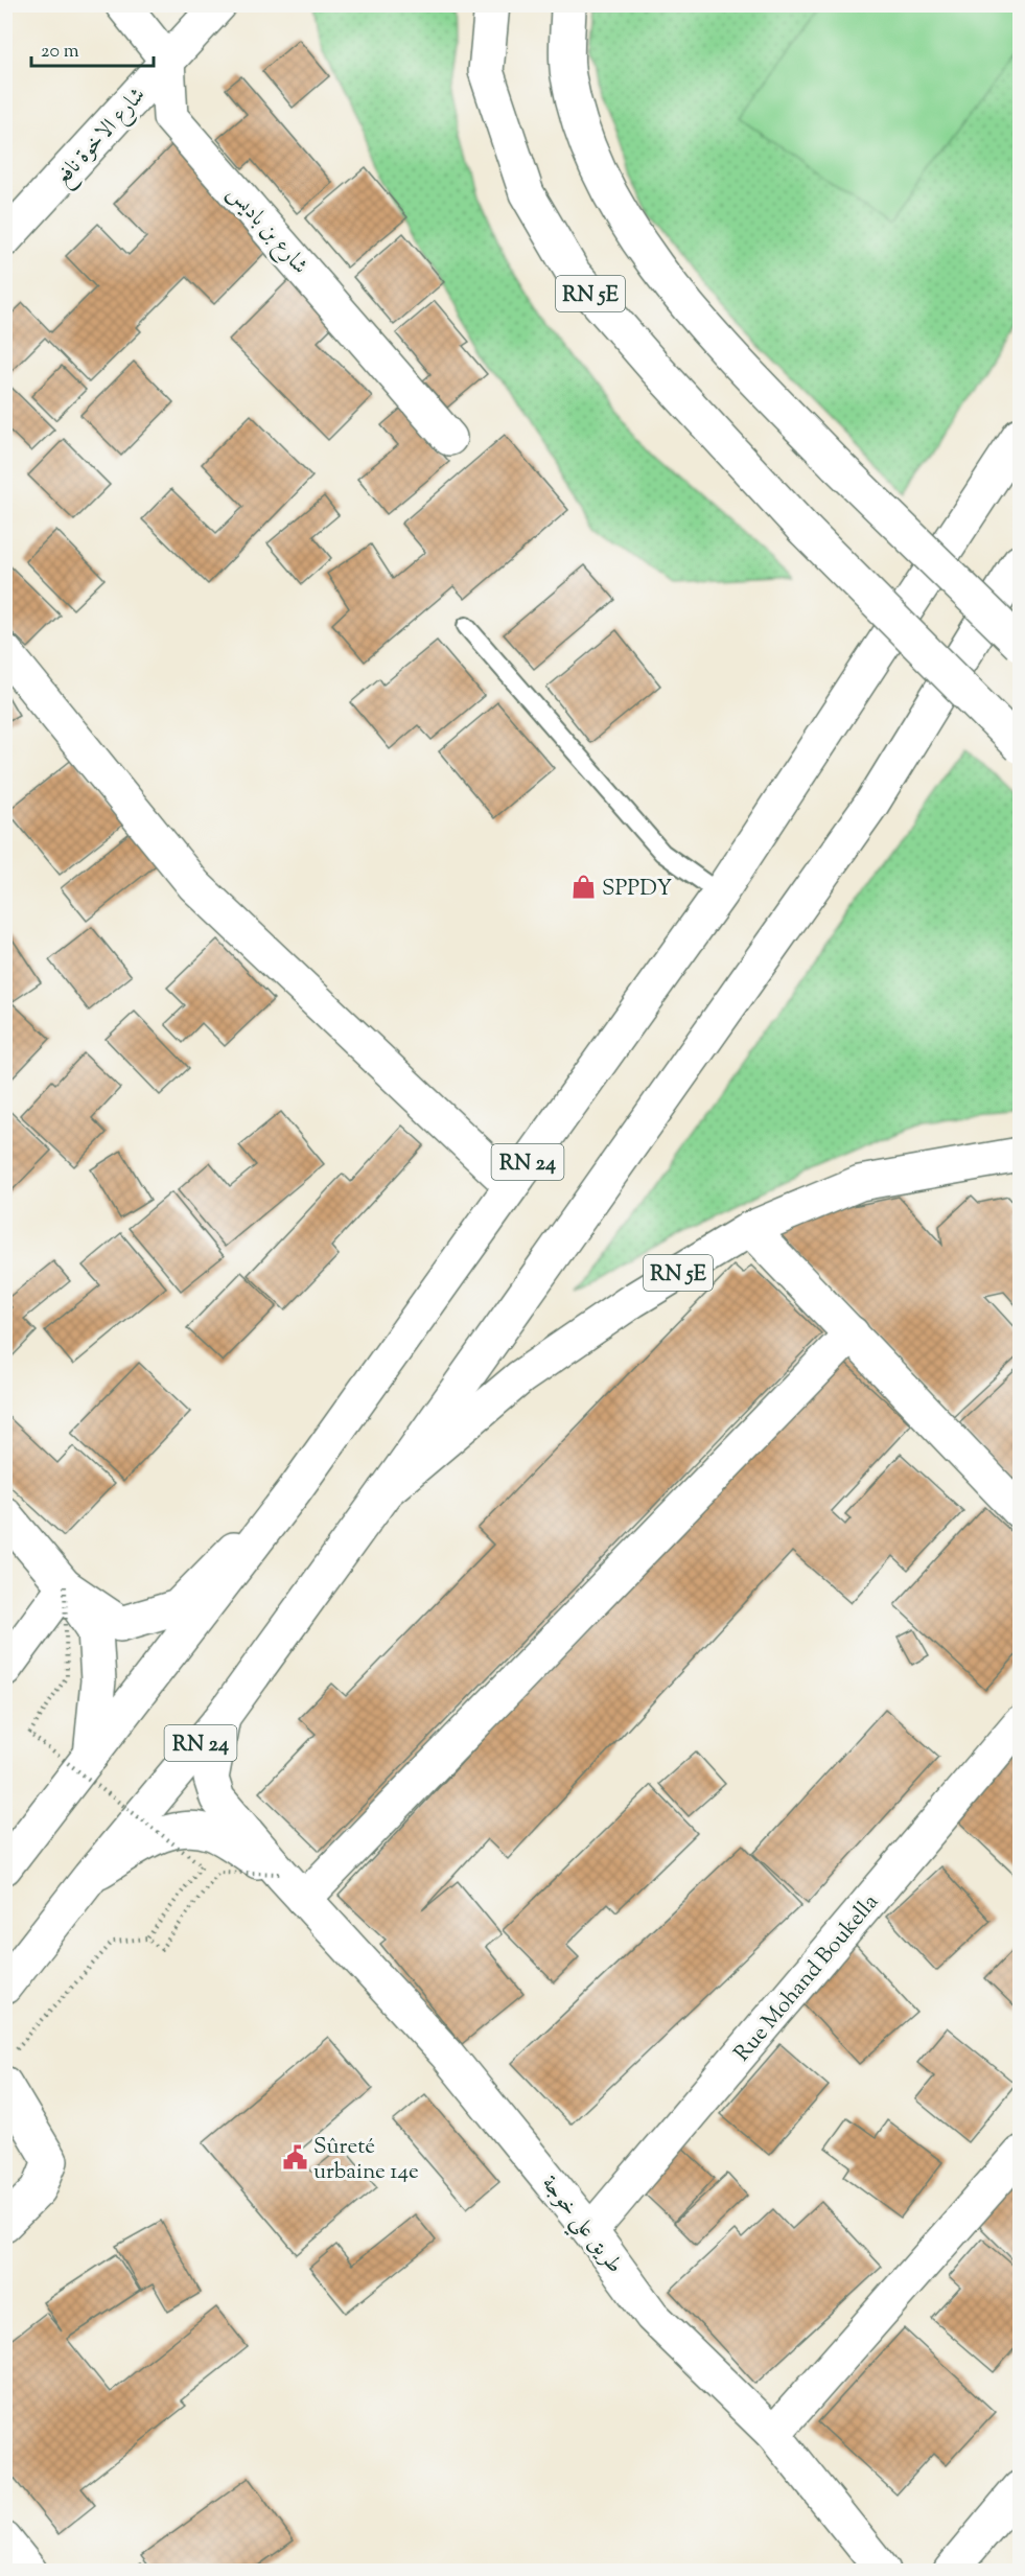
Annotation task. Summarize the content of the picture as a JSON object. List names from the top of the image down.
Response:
{
  "streets": {
    "main road": [
      "شارع الاخوة نافع",
      "شارع بن باديس",
      "RN 5E",
      "RN 24",
      "Rue Mohand Boukella",
      "طريق علي خوجة"
    ]
  },
  "crossings": [
    ["شارع الاخوة نافع", "شارع بن باديس"],
    ["RN 5E", "RN 24"],
    ["Rue Mohand Boukella", "طريق علي خوجة"]
  ],
  "places": {
    "shop": ["SPPDY"],
    "public building": ["Sûreté urbaine 14e"]
  },
  "scale_bar": "20 m"
}
